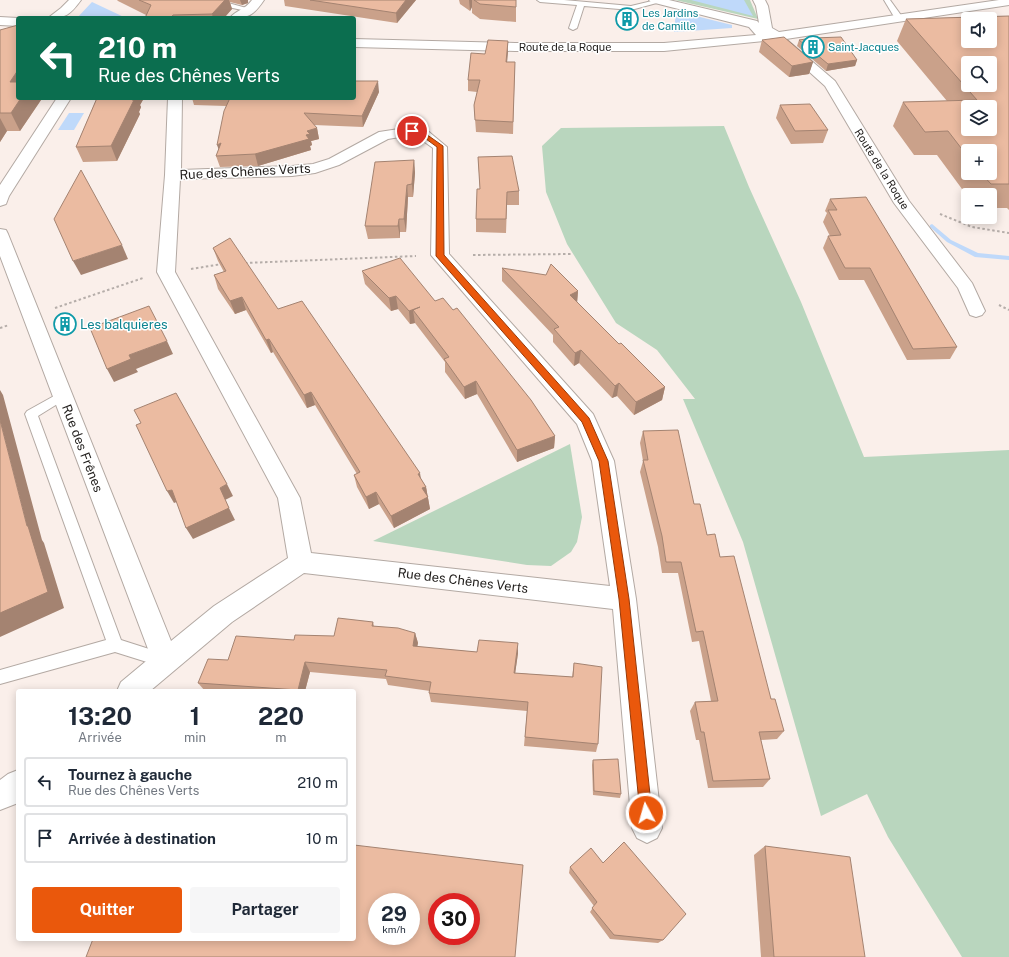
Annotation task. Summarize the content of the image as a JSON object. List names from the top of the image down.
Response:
{
  "streets": {
    "street": ["Route de la Roque", "Rue des Chênes Verts", "Rue des Frênes"]
  },
  "places": {
    "building": ["Les Jardins de Camille", "Saint-Jacques", "Les balquieres"]
  },
  "page": {
    "map_buttons": ["+", "−"],
    "turn": ["210 m", "Rue des Chênes Verts"],
    "eta": [
      "13:20",
      "Arrivée",
      "1",
      "min",
      "220",
      "m"
    ],
    "list": [
      {
        "name": "Tournez à gauche",
        "note": "Rue des Chênes Verts",
        "value": "210 m"
      },
      {
        "name": "Arrivée à destination",
        "value": "10 m"
      }
    ],
    "buttons": ["Quitter", "Partager"],
    "speed": "29 km/h",
    "limit": "30"
  }
}
